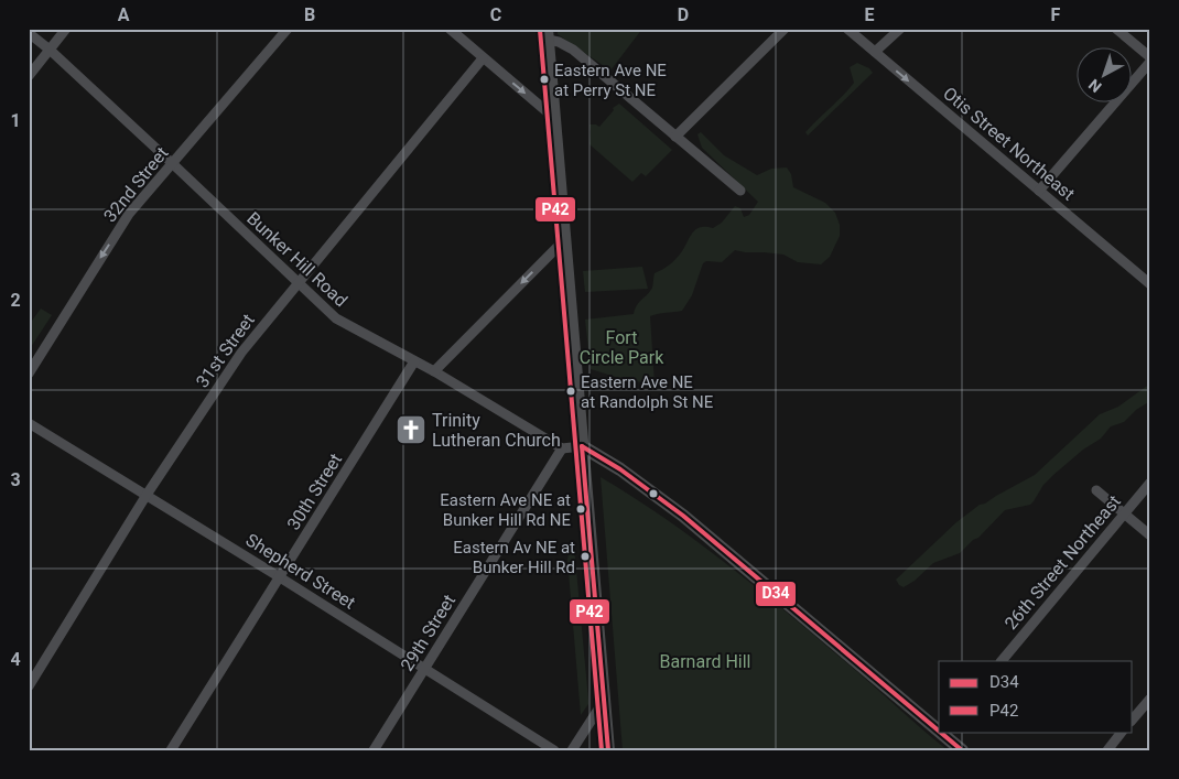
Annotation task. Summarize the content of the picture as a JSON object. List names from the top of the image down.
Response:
{
  "streets": {
    "street": [
      "Otis Street Northeast",
      "32nd Street",
      "Bunker Hill Road",
      "31st Street",
      "30th Street",
      "26th Street Northeast",
      "Shepherd Street",
      "29th Street"
    ]
  },
  "crossings": [
    ["32nd Street", "Bunker Hill Road"],
    ["Bunker Hill Road", "31st Street"],
    ["Bunker Hill Road", "30th Street"],
    ["Bunker Hill Road", "29th Street"],
    ["31st Street", "Shepherd Street"],
    ["30th Street", "Shepherd Street"],
    ["Shepherd Street", "29th Street"]
  ],
  "one_way": ["Otis Street Northeast", "32nd Street"],
  "parks": ["Fort Circle Park", "Barnard Hill"],
  "places": {
    "other": [
      "Eastern Ave NE at Perry St NE",
      "Eastern Ave NE at Randolph St NE",
      "Eastern Ave NE at Bunker Hill Rd NE",
      "Eastern Av NE at Bunker Hill Rd"
    ],
    "church": ["Trinity Lutheran Church"]
  },
  "lines": ["transit line P42", "transit line D34"],
  "legend": ["D34", "P42"],
  "north": "bottom left",
  "grid": {
    "columns": [
      "A",
      "B",
      "C",
      "D",
      "E",
      "F"
    ],
    "rows": [
      "1",
      "2",
      "3",
      "4"
    ]
  }
}
